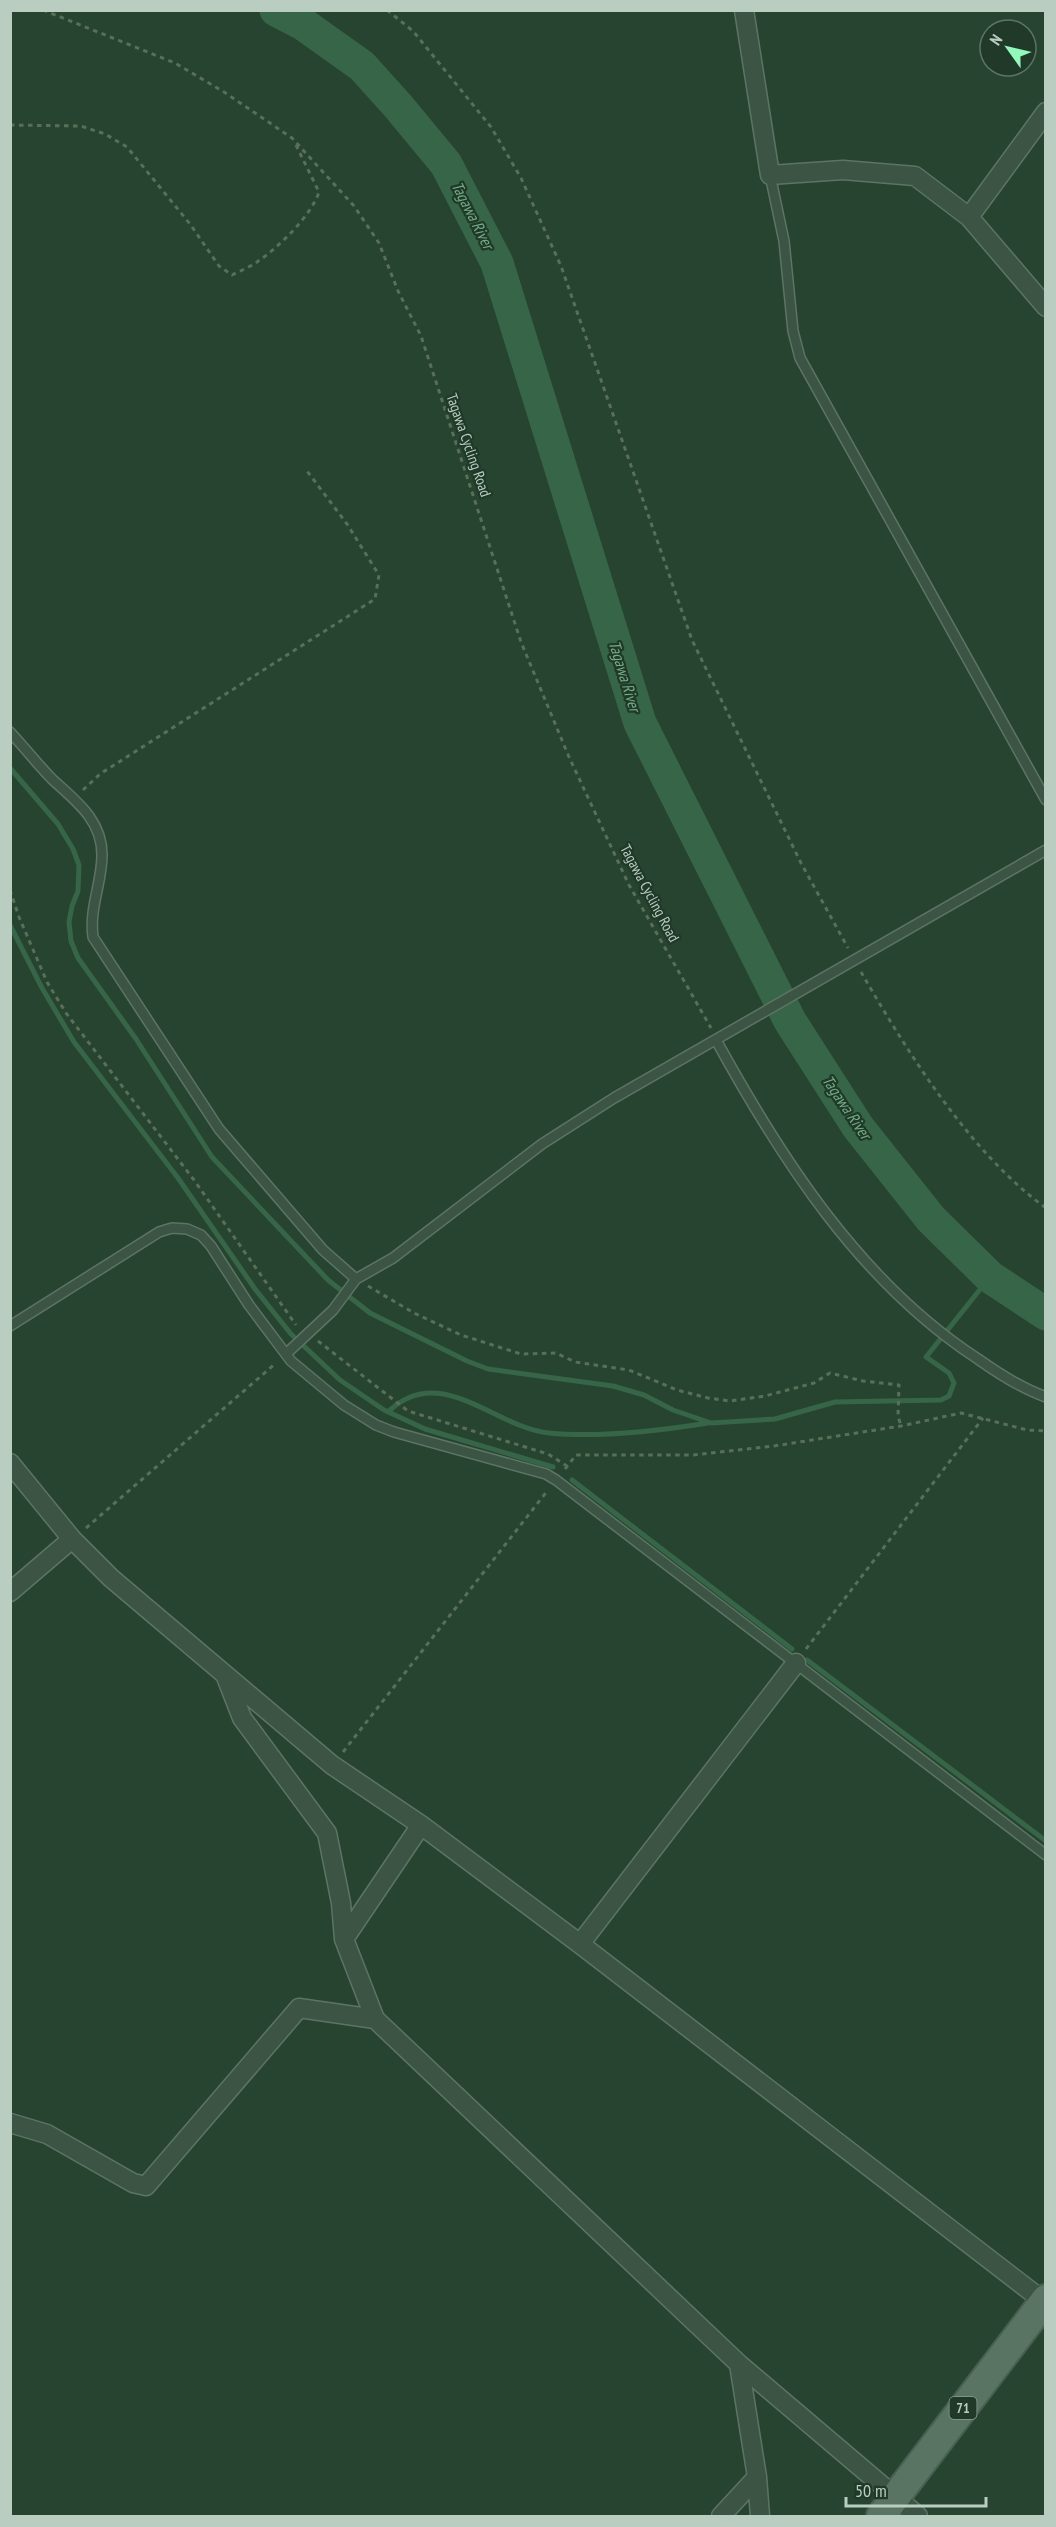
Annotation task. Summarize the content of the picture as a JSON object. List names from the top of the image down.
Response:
{
  "streets": {
    "main road": ["71"],
    "path": ["Tagawa Cycling Road"]
  },
  "water": ["Tagawa River"],
  "scale_bar": "50 m",
  "north": "top left"
}
